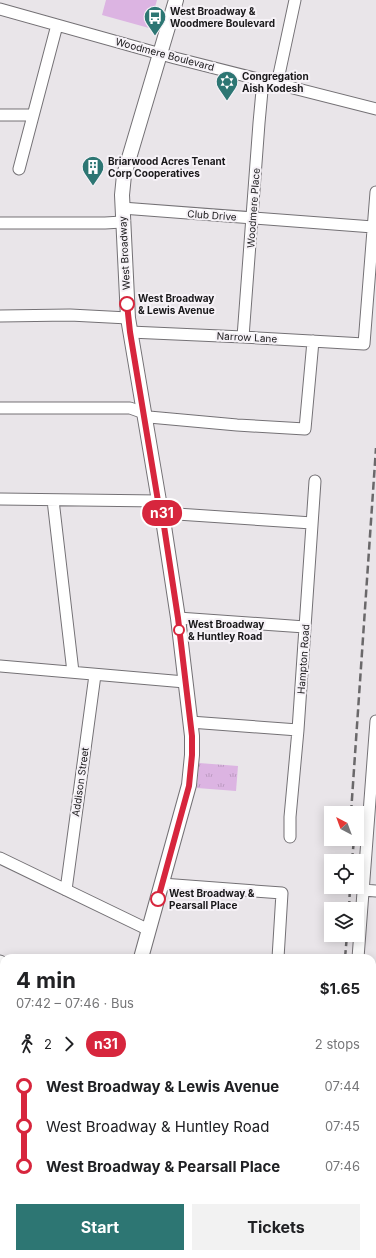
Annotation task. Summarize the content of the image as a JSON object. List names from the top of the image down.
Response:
{
  "streets": {
    "main road": ["West Broadway"],
    "street": [
      "Woodmere Boulevard",
      "Woodmere Place",
      "Club Drive",
      "Narrow Lane",
      "Hampton Road",
      "Addison Street"
    ]
  },
  "crossings": [
    ["Woodmere Boulevard", "Woodmere Place"],
    ["Woodmere Boulevard", "West Broadway"],
    ["Woodmere Place", "Club Drive"],
    ["Woodmere Place", "Narrow Lane"],
    ["Club Drive", "West Broadway"],
    ["Club Drive", "Narrow Lane"],
    ["West Broadway", "Narrow Lane"]
  ],
  "places": {
    "bus stop": ["West Broadway & Woodmere Boulevard"],
    "synagogue": ["Congregation Aish Kodesh"],
    "building": ["Briarwood Acres Tenant Corp Cooperatives"],
    "other": ["West Broadway & Lewis Avenue", "West Broadway & Huntley Road", "West Broadway & Pearsall Place"]
  },
  "lines": ["bus line n31"],
  "north": "top left",
  "page": {
    "on_map": "n31",
    "heading": ["4 min", "07:42 – 07:46 · Bus", "$1.65"],
    "legs": ["2", "n31", "2 stops"],
    "list": [
      {
        "name": "West Broadway & Lewis Avenue",
        "value": "07:44"
      },
      {
        "name": "West Broadway & Huntley Road",
        "value": "07:45"
      },
      {
        "name": "West Broadway & Pearsall Place",
        "value": "07:46"
      }
    ],
    "buttons": ["Start", "Tickets"]
  }
}
